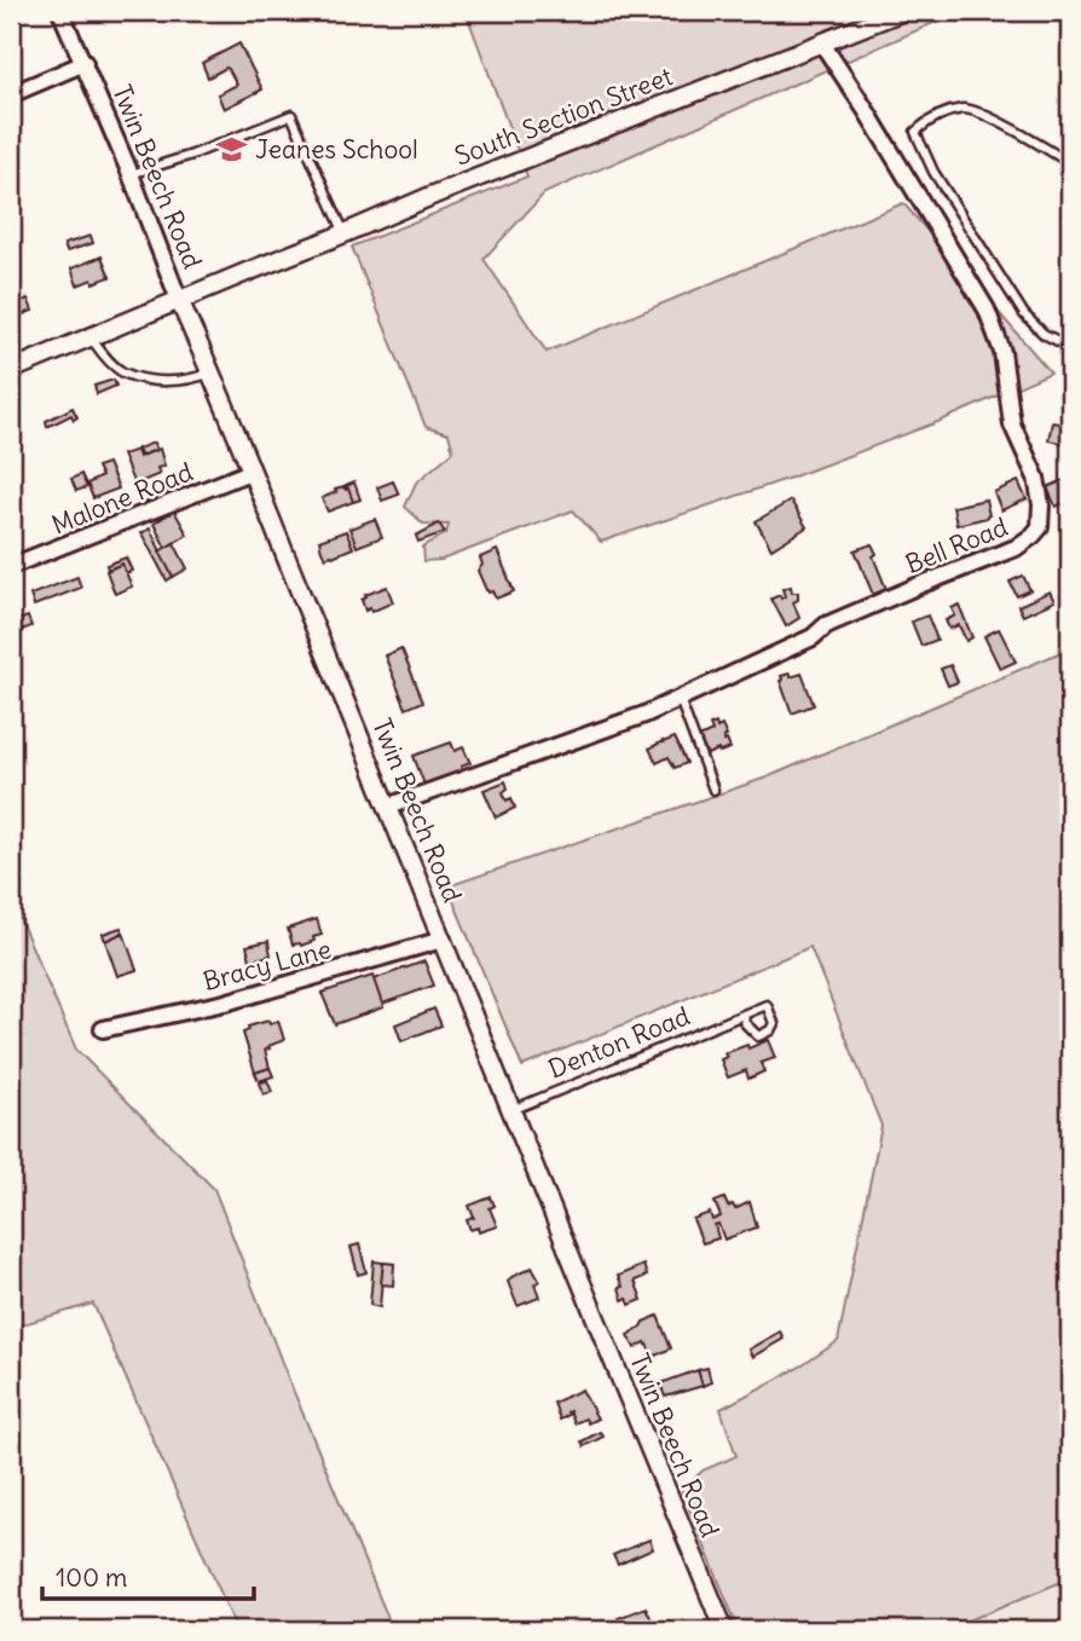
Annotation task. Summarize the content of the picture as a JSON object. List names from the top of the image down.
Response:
{
  "streets": {
    "street": [
      "South Section Street",
      "Twin Beech Road",
      "Malone Road",
      "Bell Road",
      "Bracy Lane"
    ],
    "lane": ["Denton Road"]
  },
  "crossings": [
    ["South Section Street", "Twin Beech Road"],
    ["South Section Street", "Bell Road"],
    ["Twin Beech Road", "Malone Road"],
    ["Twin Beech Road", "Bell Road"],
    ["Twin Beech Road", "Bracy Lane"],
    ["Twin Beech Road", "Denton Road"]
  ],
  "places": {
    "school or university": ["Jeanes School"]
  },
  "scale_bar": "100 m"
}
